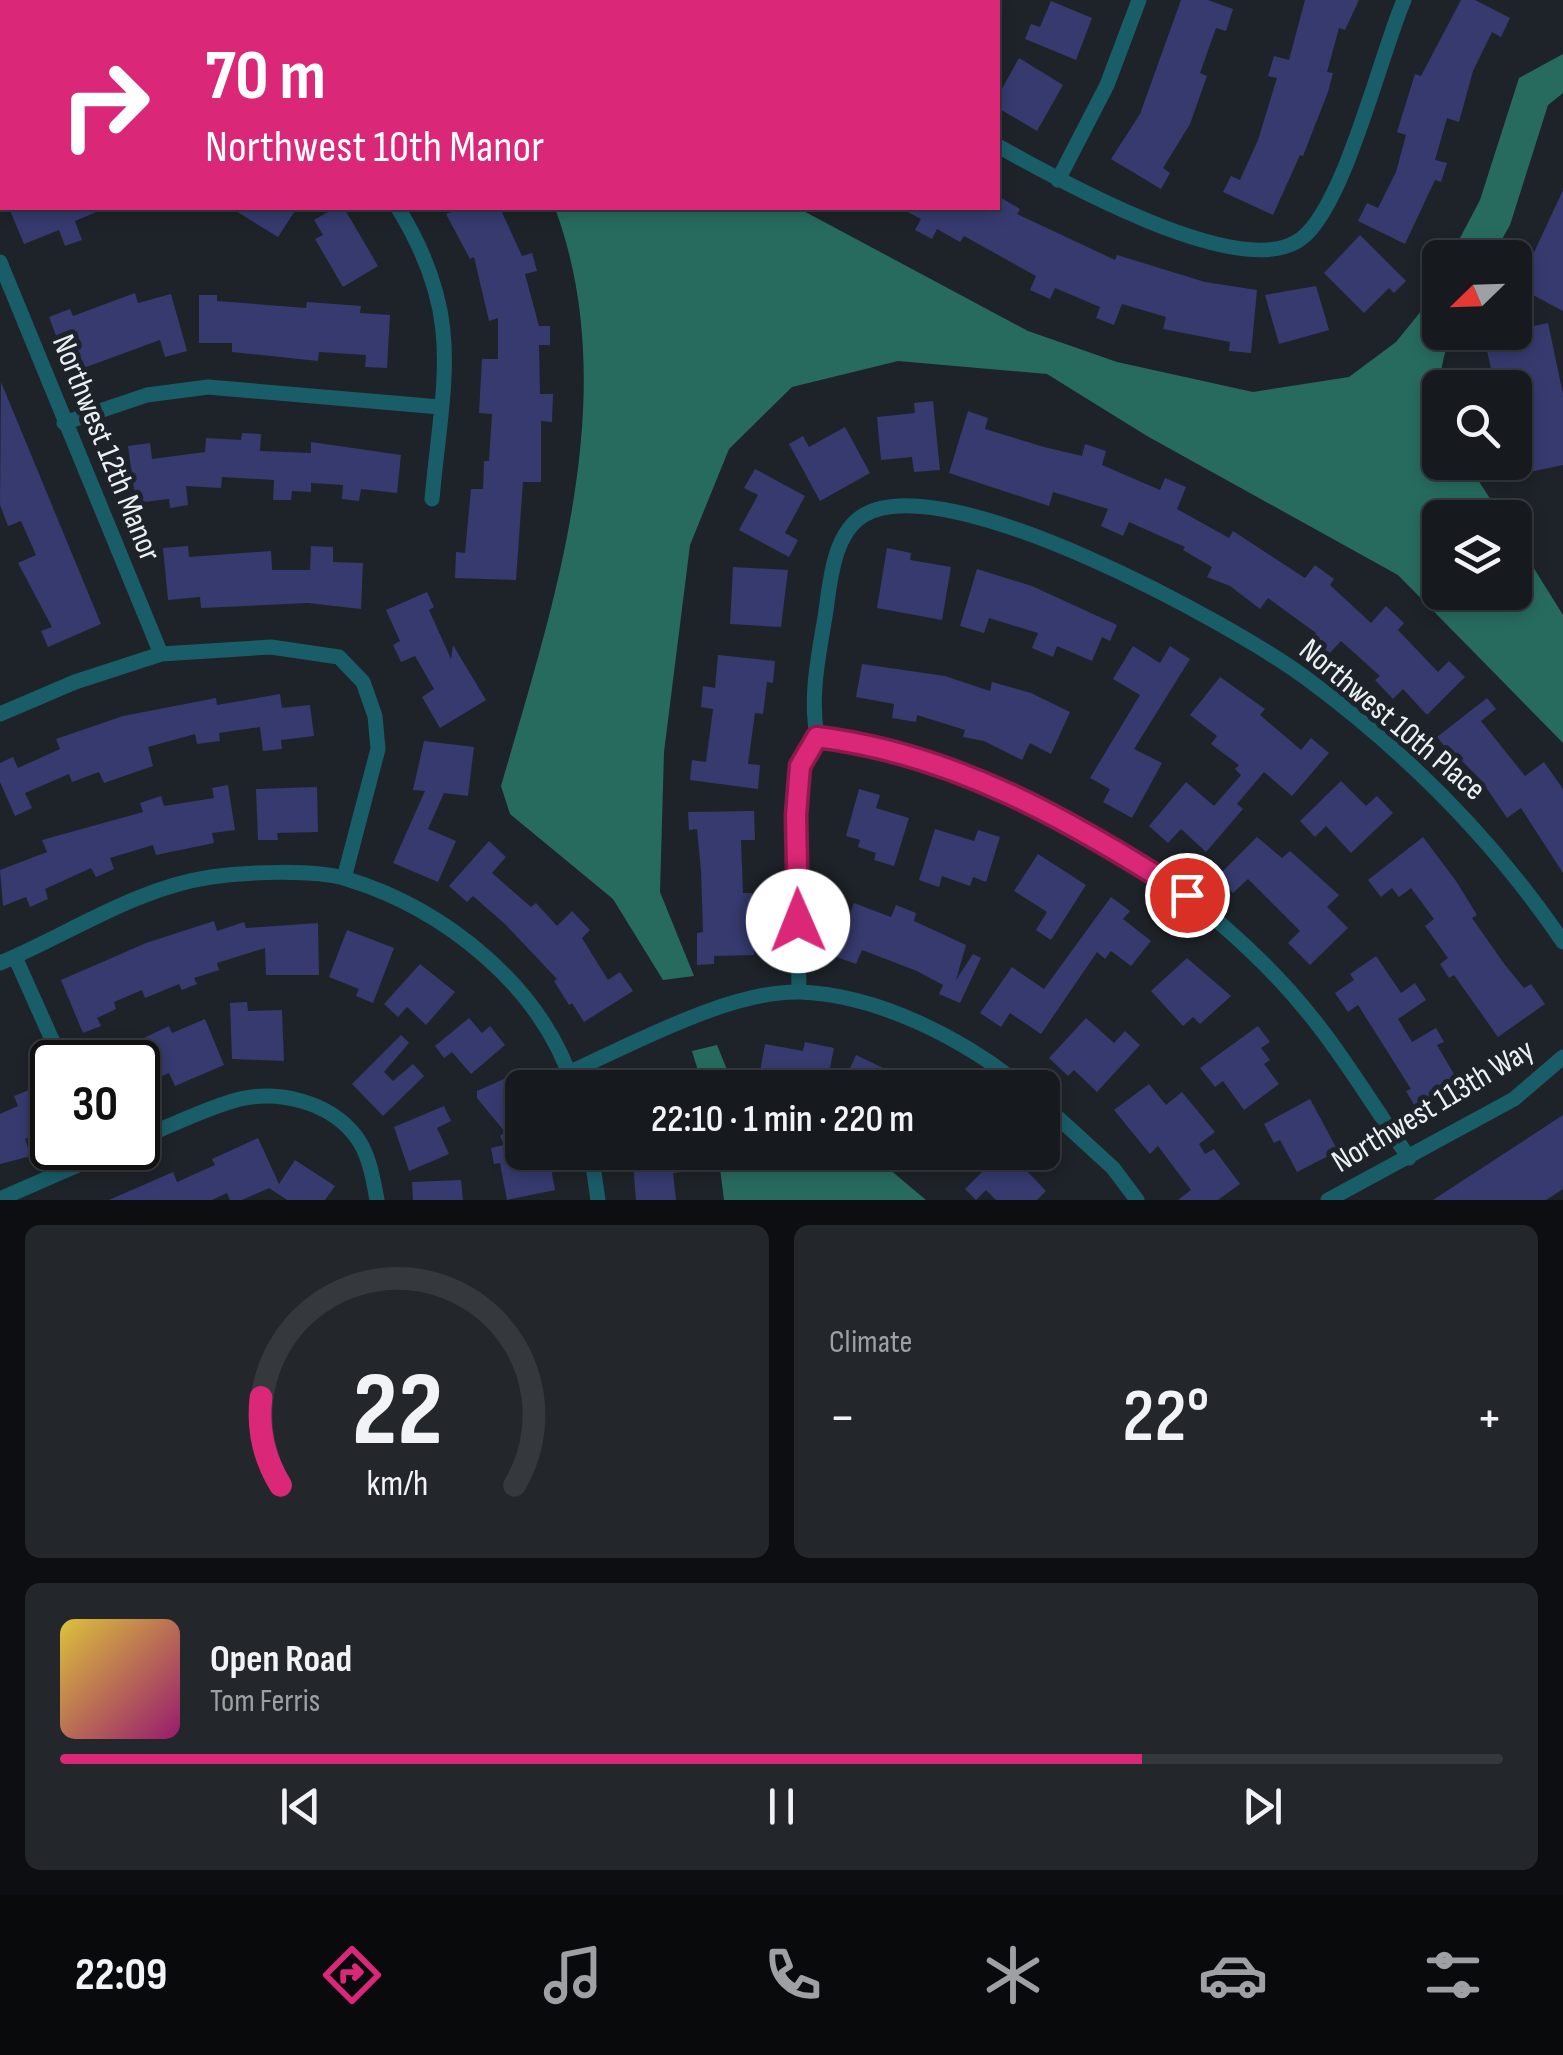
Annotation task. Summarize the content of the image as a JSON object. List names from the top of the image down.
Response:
{
  "streets": {
    "street": ["Northwest 12th Manor", "Northwest 10th Place", "Northwest 113th Way"]
  },
  "north": "bottom left",
  "page": {
    "turn": ["70 m", "Northwest 10th Manor"],
    "limit": "30",
    "trip": "22:10 · 1 min · 220 m",
    "tile": "Climate",
    "heat": ["−", "22°", "+"],
    "song": ["Open Road", "Tom Ferris"],
    "tabs": "22:09",
    "gauge": ["22", "km/h"]
  }
}
